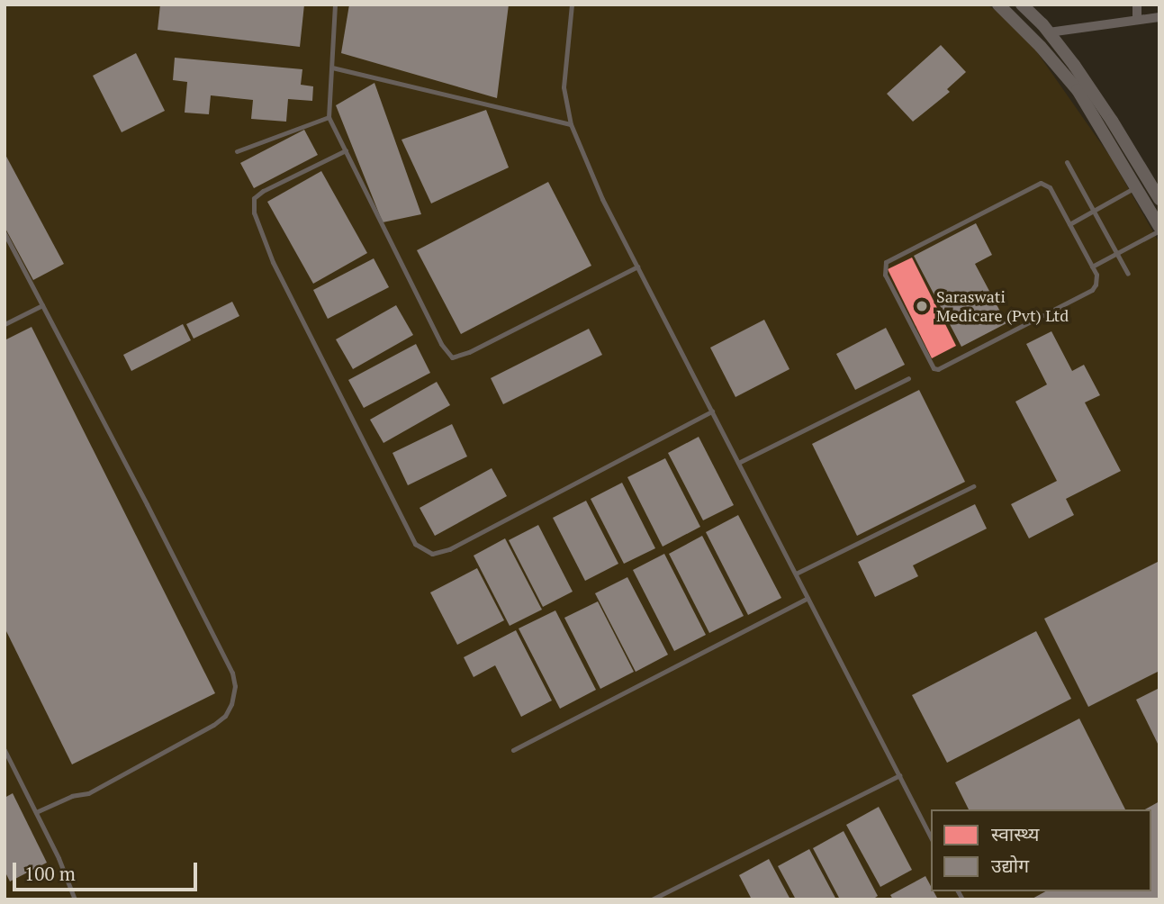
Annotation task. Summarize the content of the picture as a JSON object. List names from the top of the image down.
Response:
{
  "places": ["Saraswati Medicare (Pvt) Ltd"],
  "legend": ["स्वास्थ्य", "उद्योग"],
  "scale_bar": "100 m"
}
